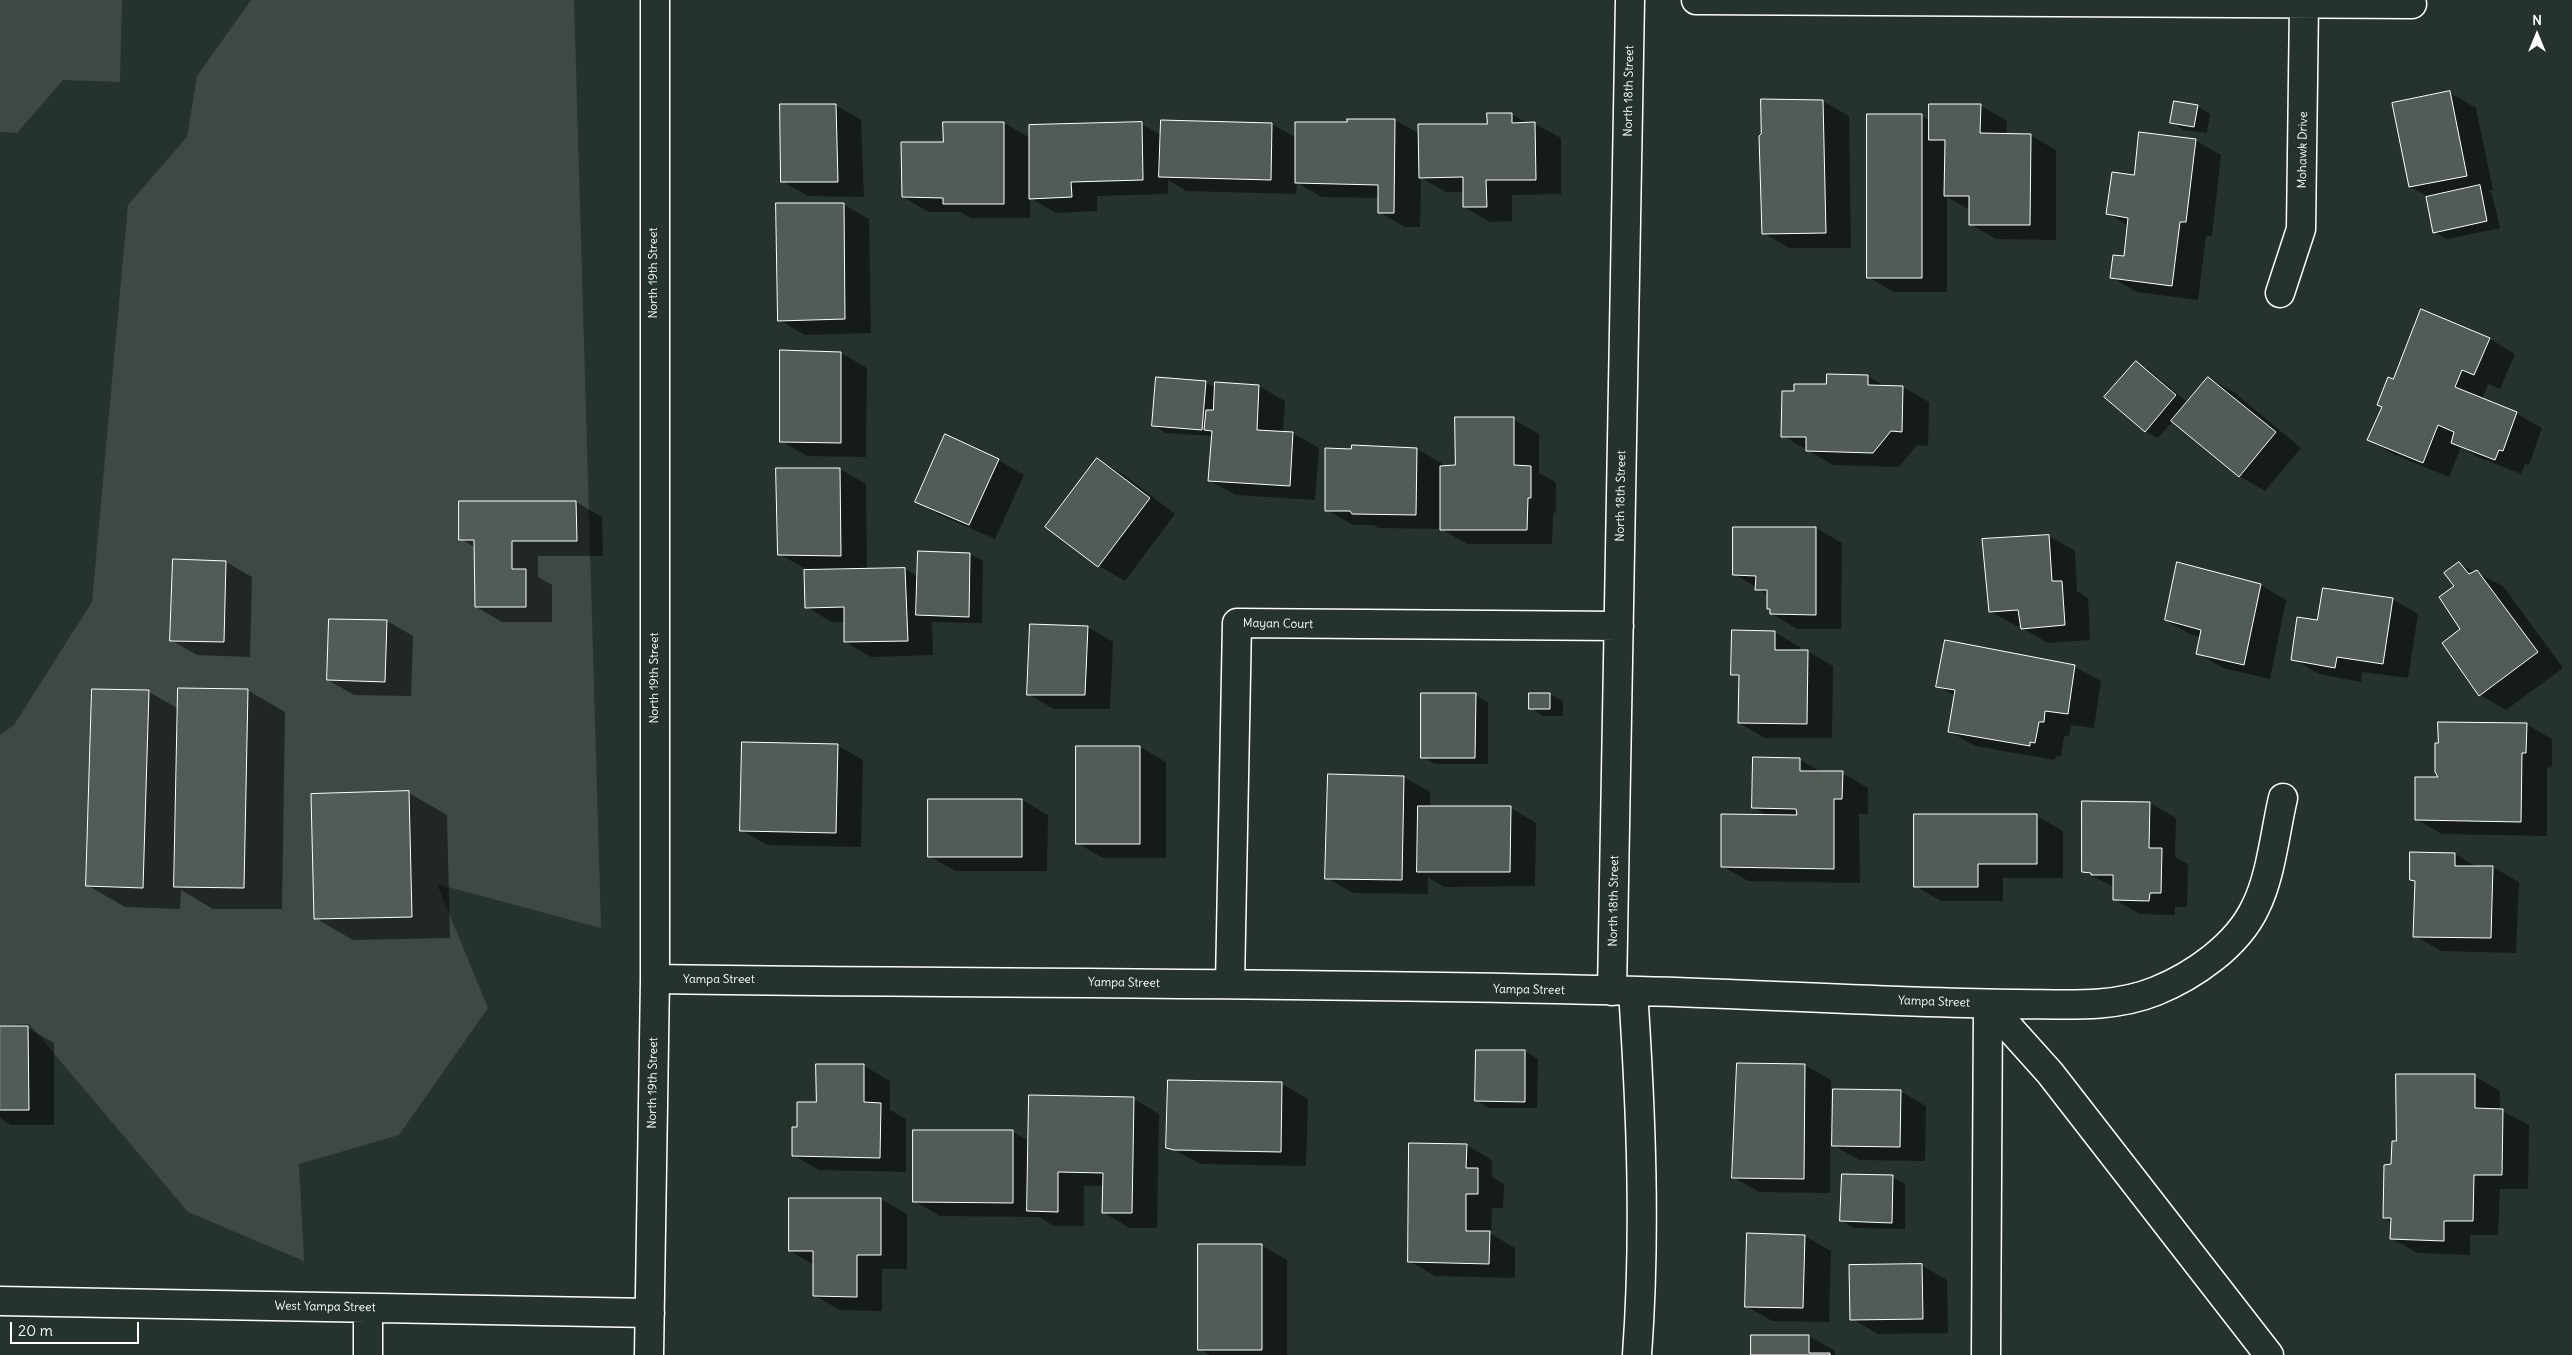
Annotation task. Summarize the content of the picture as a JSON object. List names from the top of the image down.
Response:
{
  "streets": {
    "street": [
      "North 18th Street",
      "Mohawk Drive",
      "North 19th Street",
      "Mayan Court",
      "Yampa Street",
      "West Yampa Street"
    ]
  },
  "crossings": [
    ["North 18th Street", "Mayan Court"],
    ["North 18th Street", "Yampa Street"],
    ["North 19th Street", "Yampa Street"],
    ["North 19th Street", "West Yampa Street"],
    ["Mayan Court", "Yampa Street"]
  ],
  "scale_bar": "20 m",
  "north": "top"
}
